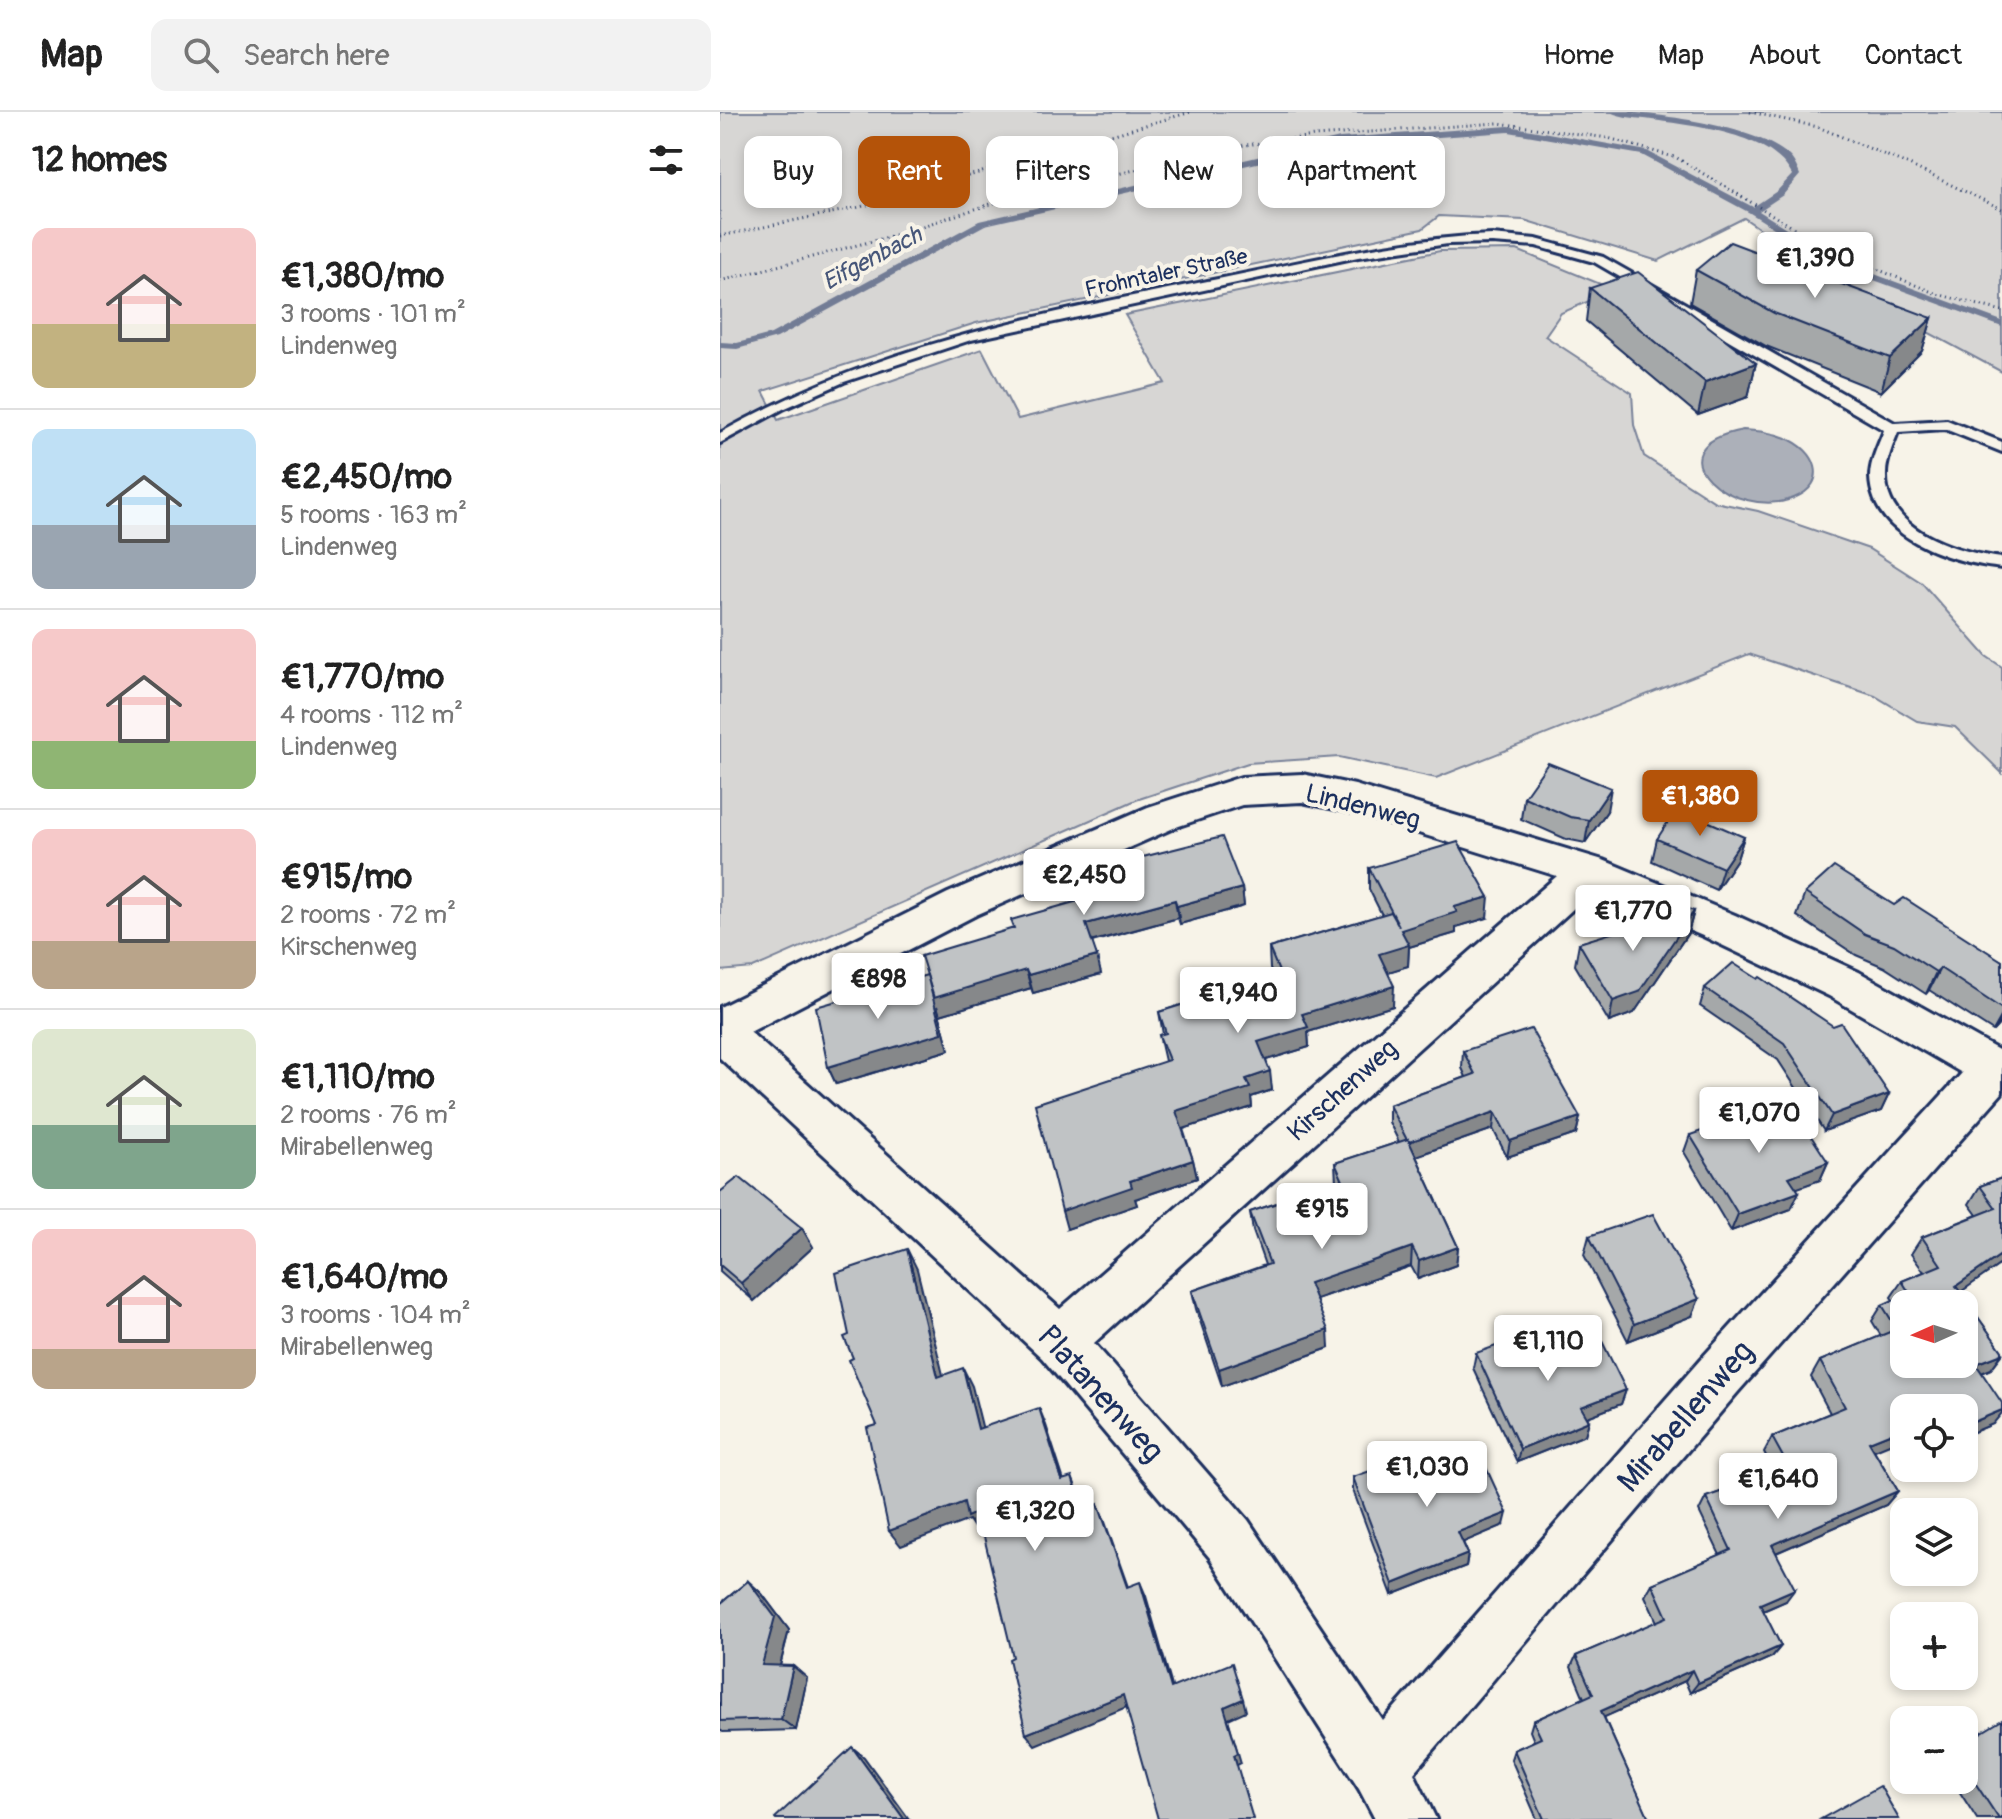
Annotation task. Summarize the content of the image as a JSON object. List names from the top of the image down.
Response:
{
  "streets": {
    "street": [
      "Lindenweg",
      "Kirschenweg",
      "Platanenweg",
      "Mirabellenweg"
    ],
    "lane": ["Frohntaler Straße"]
  },
  "crossings": [
    ["Lindenweg", "Kirschenweg"],
    ["Lindenweg", "Platanenweg"],
    ["Lindenweg", "Mirabellenweg"],
    ["Kirschenweg", "Platanenweg"],
    ["Platanenweg", "Mirabellenweg"]
  ],
  "water": ["Eifgenbach"],
  "north": "left",
  "page": {
    "header": "Map",
    "search": "Search here",
    "nav": [
      "Home",
      "Map",
      "About",
      "Contact"
    ],
    "heading": "12 homes",
    "chip": [
      "Buy",
      "Rent",
      "Filters",
      "New",
      "Apartment"
    ],
    "list": [
      {
        "name": "€1,380/mo",
        "note": "3 rooms · 101 m² · Lindenweg"
      },
      {
        "name": "€2,450/mo",
        "note": "5 rooms · 163 m² · Lindenweg"
      },
      {
        "name": "€1,770/mo",
        "note": "4 rooms · 112 m² · Lindenweg"
      },
      {
        "name": "€915/mo",
        "note": "2 rooms · 72 m² · Kirschenweg"
      },
      {
        "name": "€1,110/mo",
        "note": "2 rooms · 76 m² · Mirabellenweg"
      },
      {
        "name": "€1,640/mo",
        "note": "3 rooms · 104 m² · Mirabellenweg"
      }
    ],
    "price": [
      "€1,390",
      "€1,380",
      "€2,450",
      "€1,770",
      "€898",
      "€1,940",
      "€1,070",
      "€915",
      "€1,110",
      "€1,030",
      "€1,640",
      "€1,320"
    ],
    "map_buttons": ["+", "−"]
  }
}
